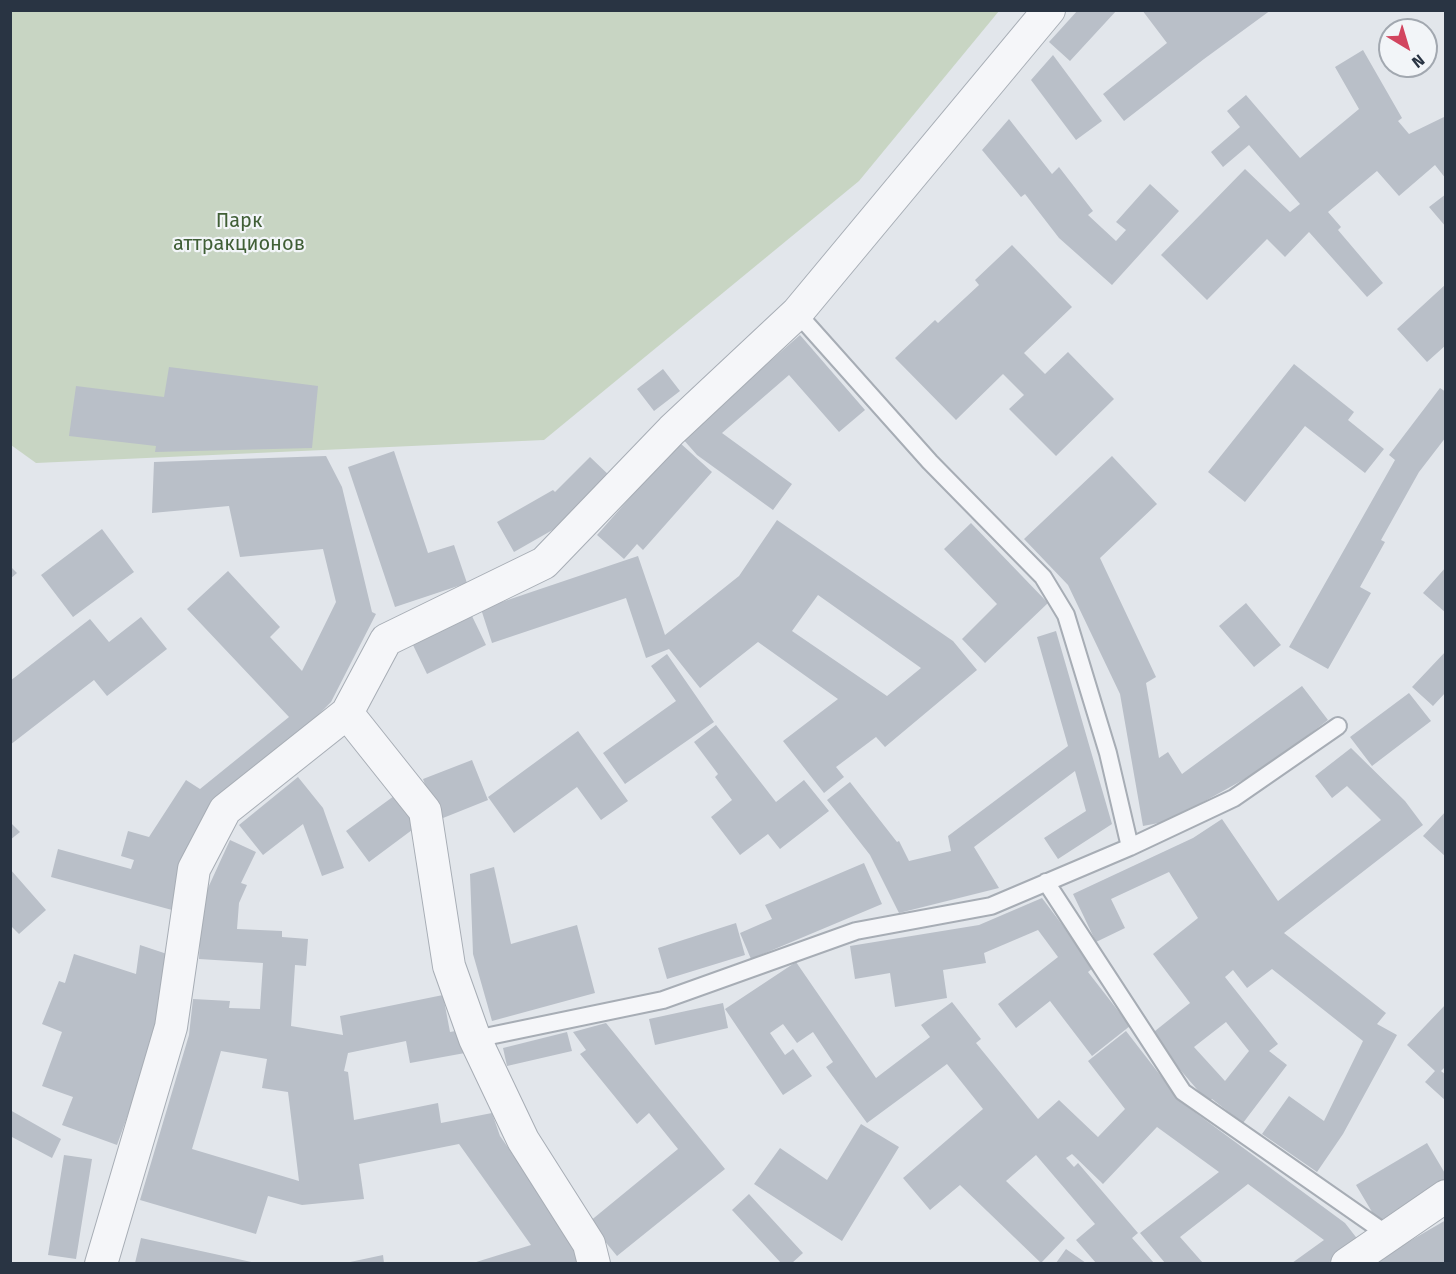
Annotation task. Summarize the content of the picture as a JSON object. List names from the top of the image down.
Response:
{
  "parks": ["Парк аттракционов"],
  "north": "bottom right"
}
